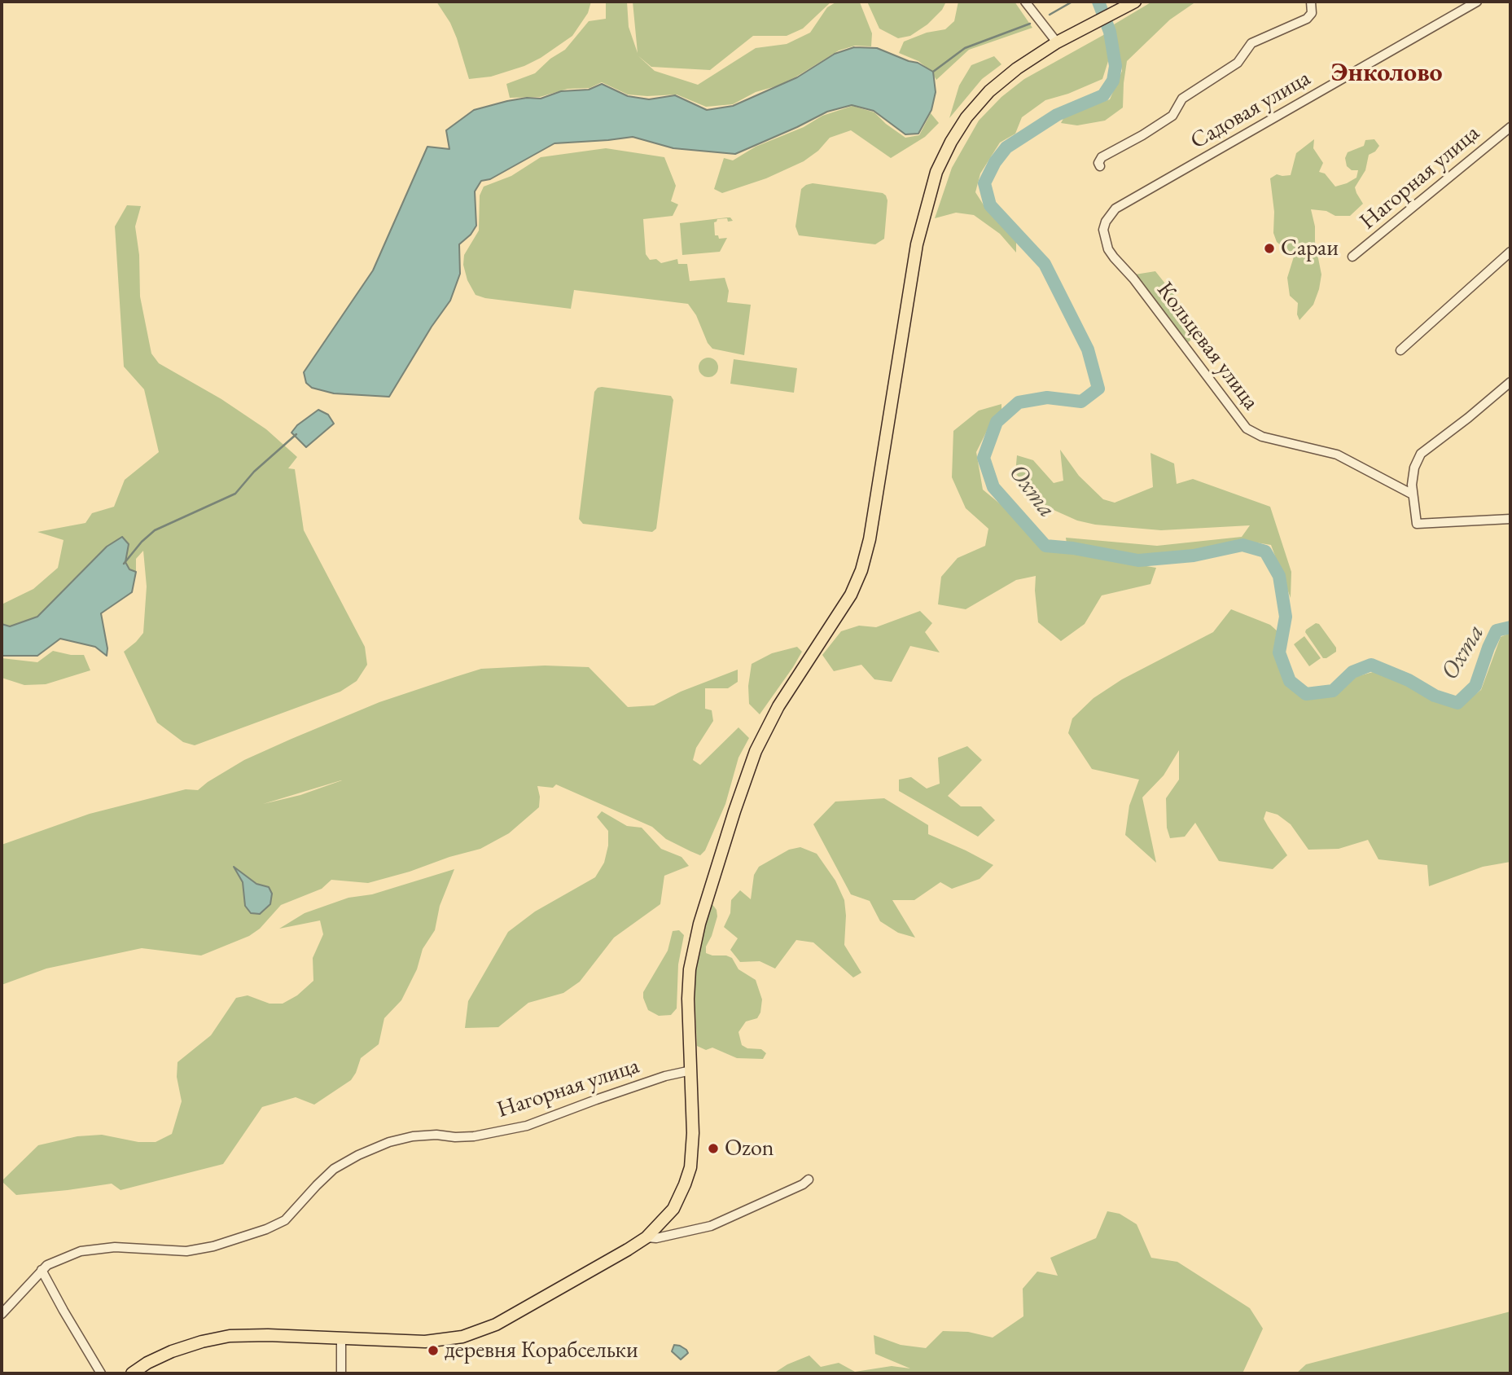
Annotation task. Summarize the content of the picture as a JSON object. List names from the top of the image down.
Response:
{
  "streets": {
    "street": ["Садовая улица", "Нагорная улица", "Кольцевая улица"]
  },
  "crossings": [
    ["Садовая улица", "Кольцевая улица"]
  ],
  "districts": ["Энколово"],
  "water": ["Охта"],
  "places": ["Сараи", "Ozon", "деревня Корабсельки"]
}
